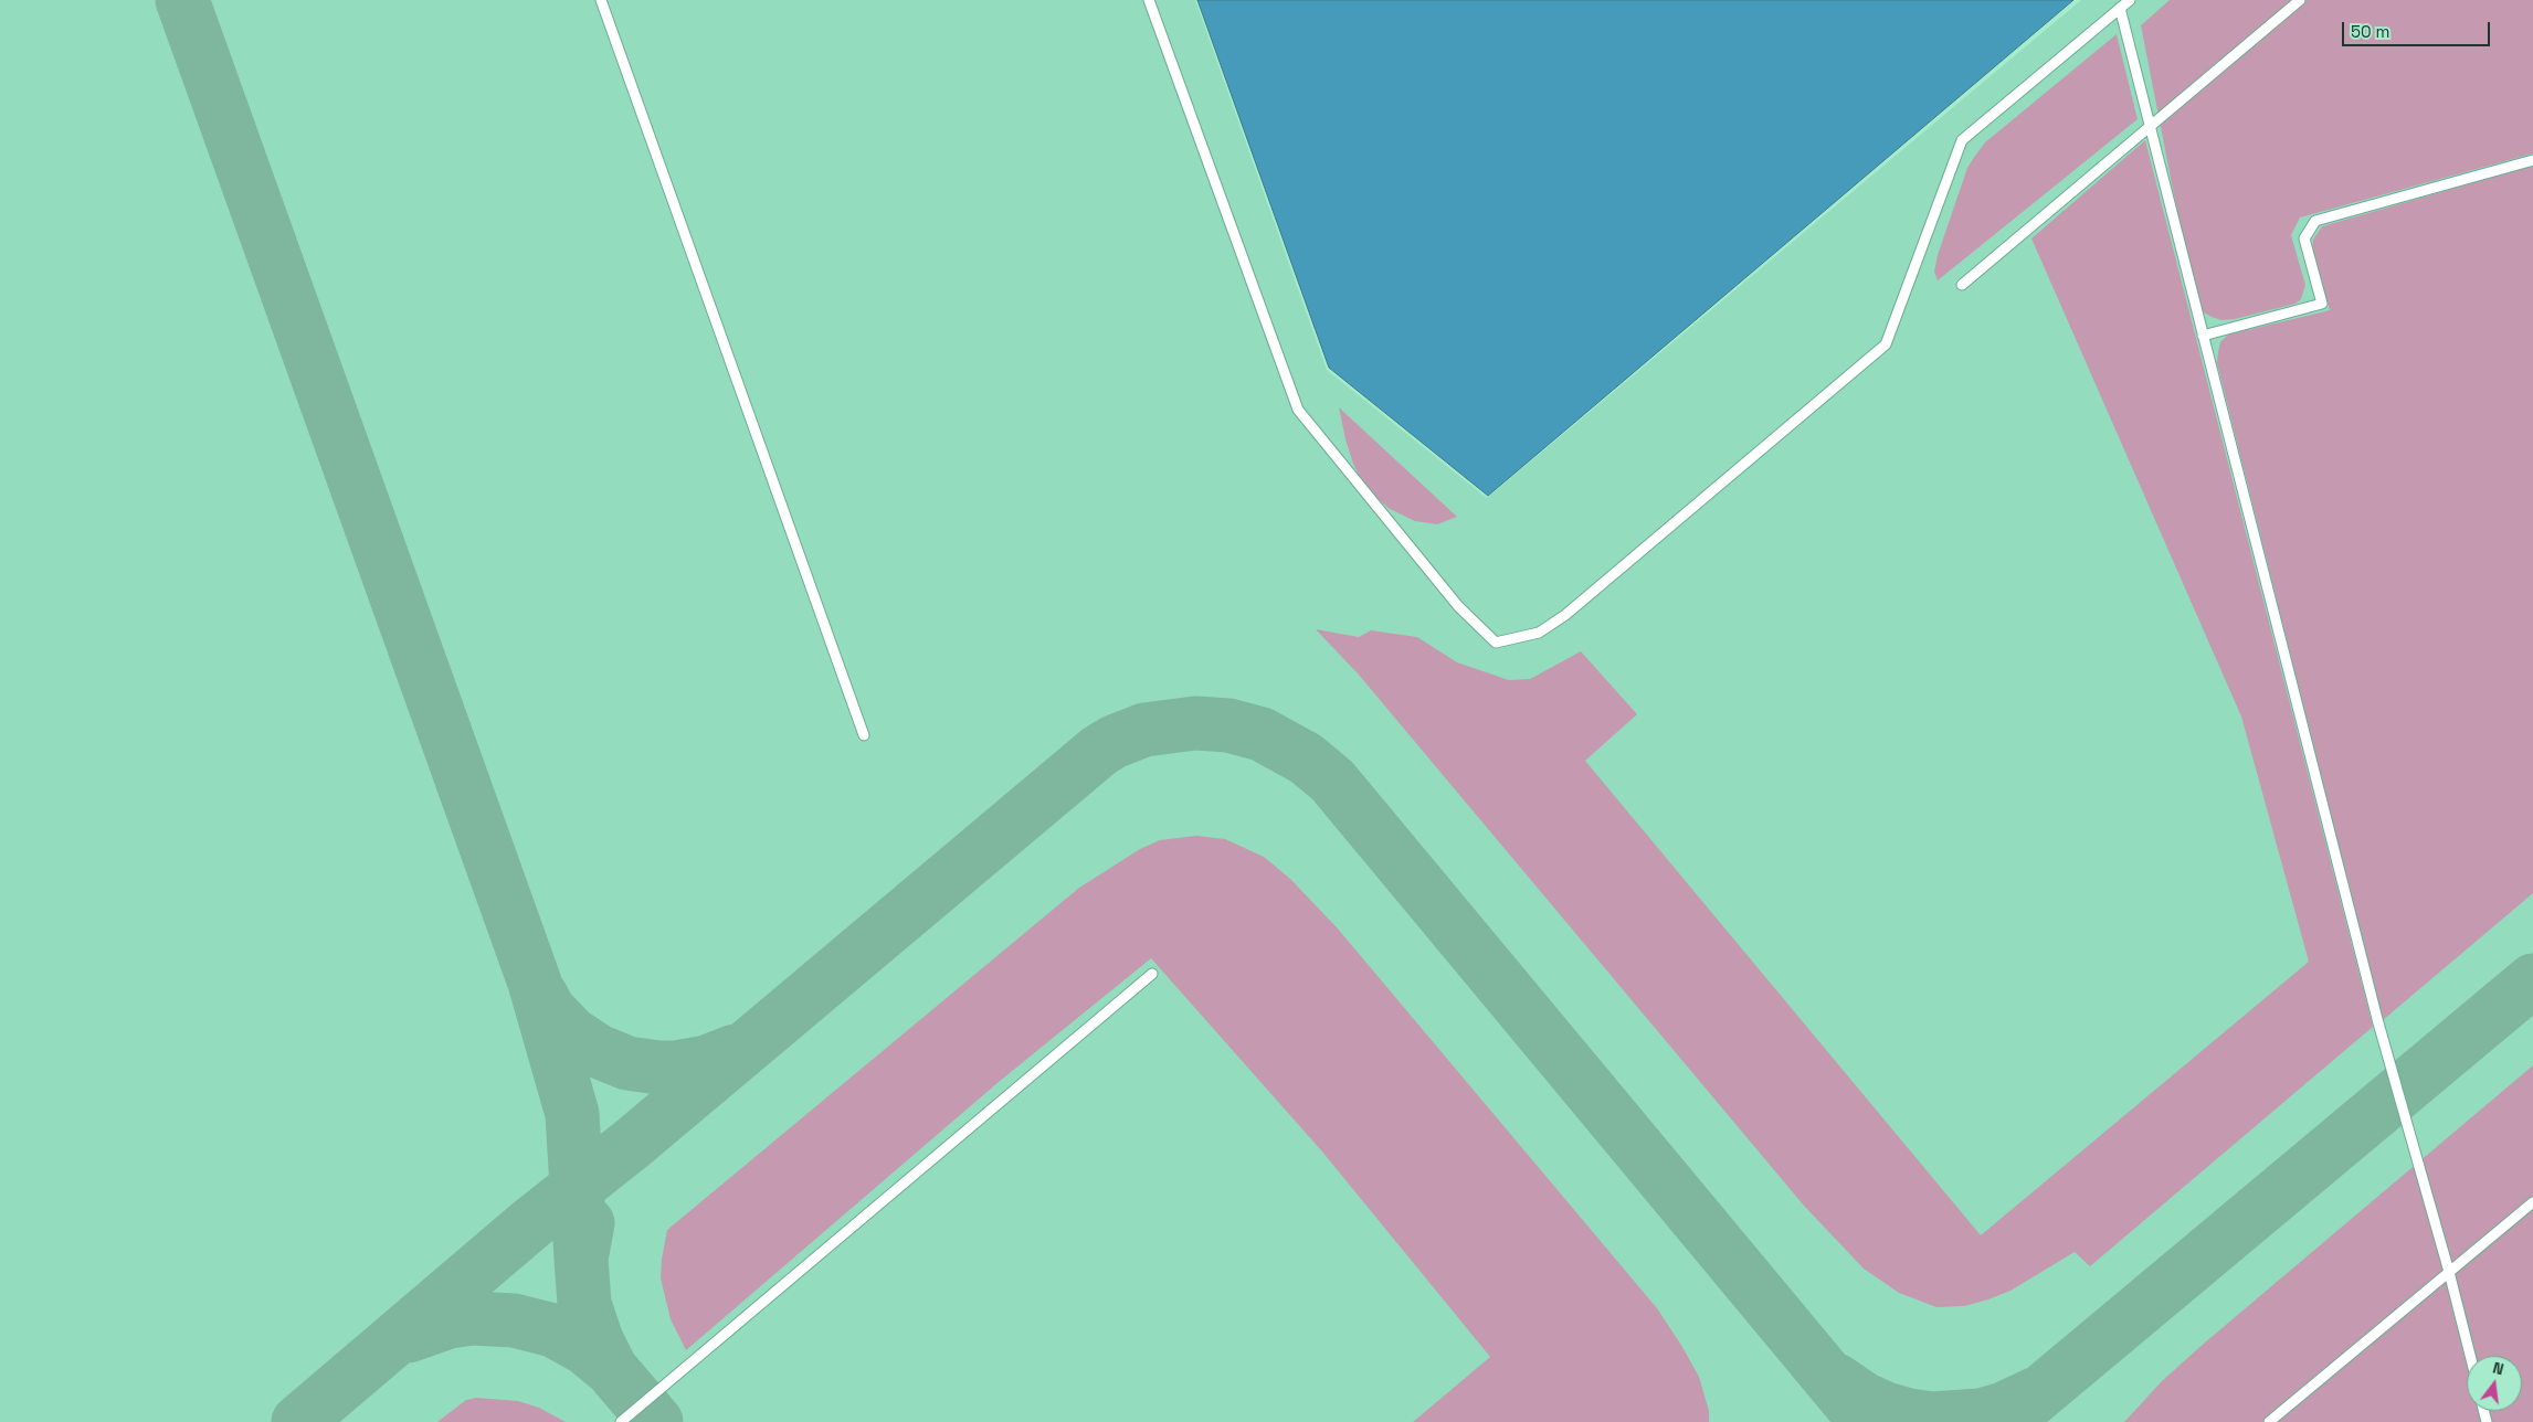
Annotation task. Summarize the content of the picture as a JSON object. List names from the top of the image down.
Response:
{
  "scale_bar": "50 m",
  "north": "top"
}
